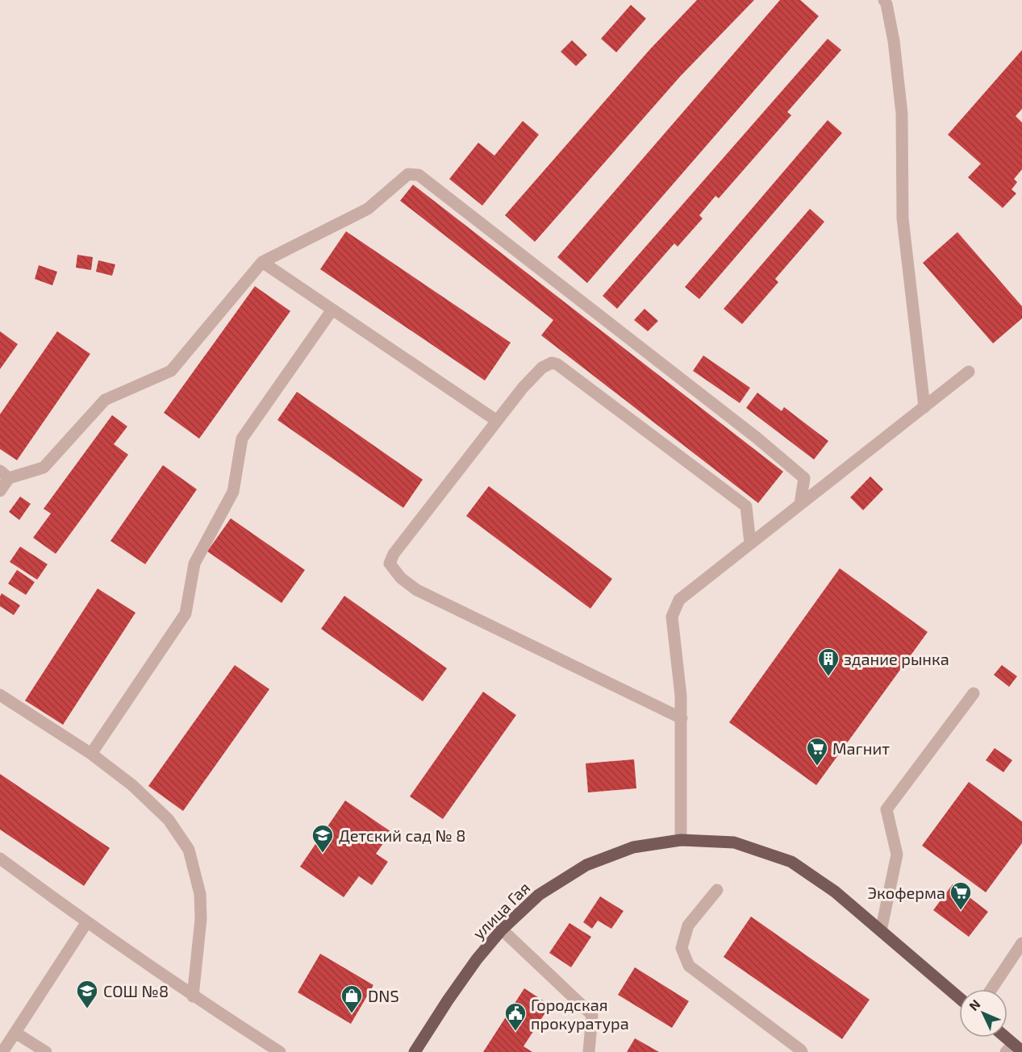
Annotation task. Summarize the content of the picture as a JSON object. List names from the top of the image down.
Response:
{
  "streets": {
    "main road": ["улица Гая"]
  },
  "places": {
    "building": ["здание рынка"],
    "supermarket": ["Магнит", "Экоферма"],
    "school or university": ["Детский сад № 8", "СОШ №8"],
    "shop": ["DNS"],
    "public building": ["Городская прокуратура"]
  },
  "north": "top left"
}
